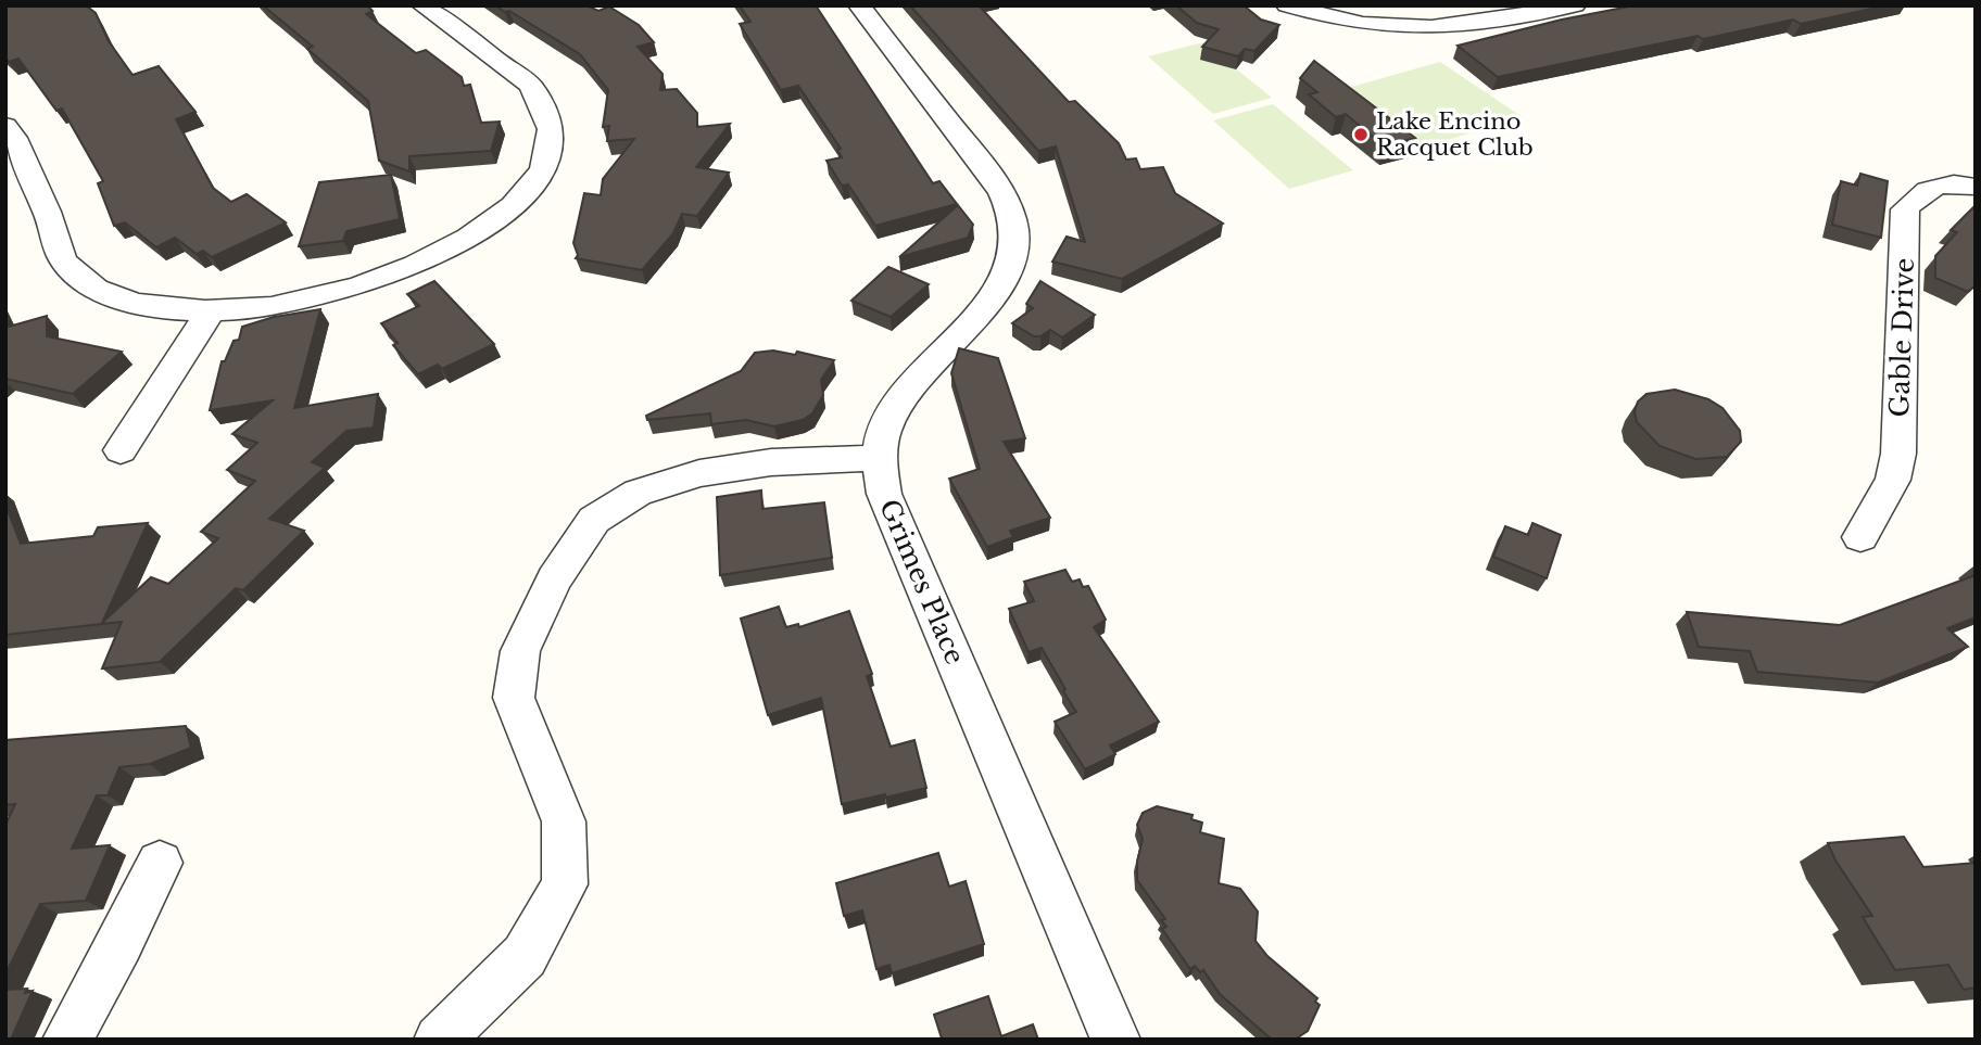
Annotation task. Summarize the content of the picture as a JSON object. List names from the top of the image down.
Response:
{
  "streets": {
    "street": ["Gable Drive", "Grimes Place"]
  },
  "places": ["Lake Encino Racquet Club"]
}
